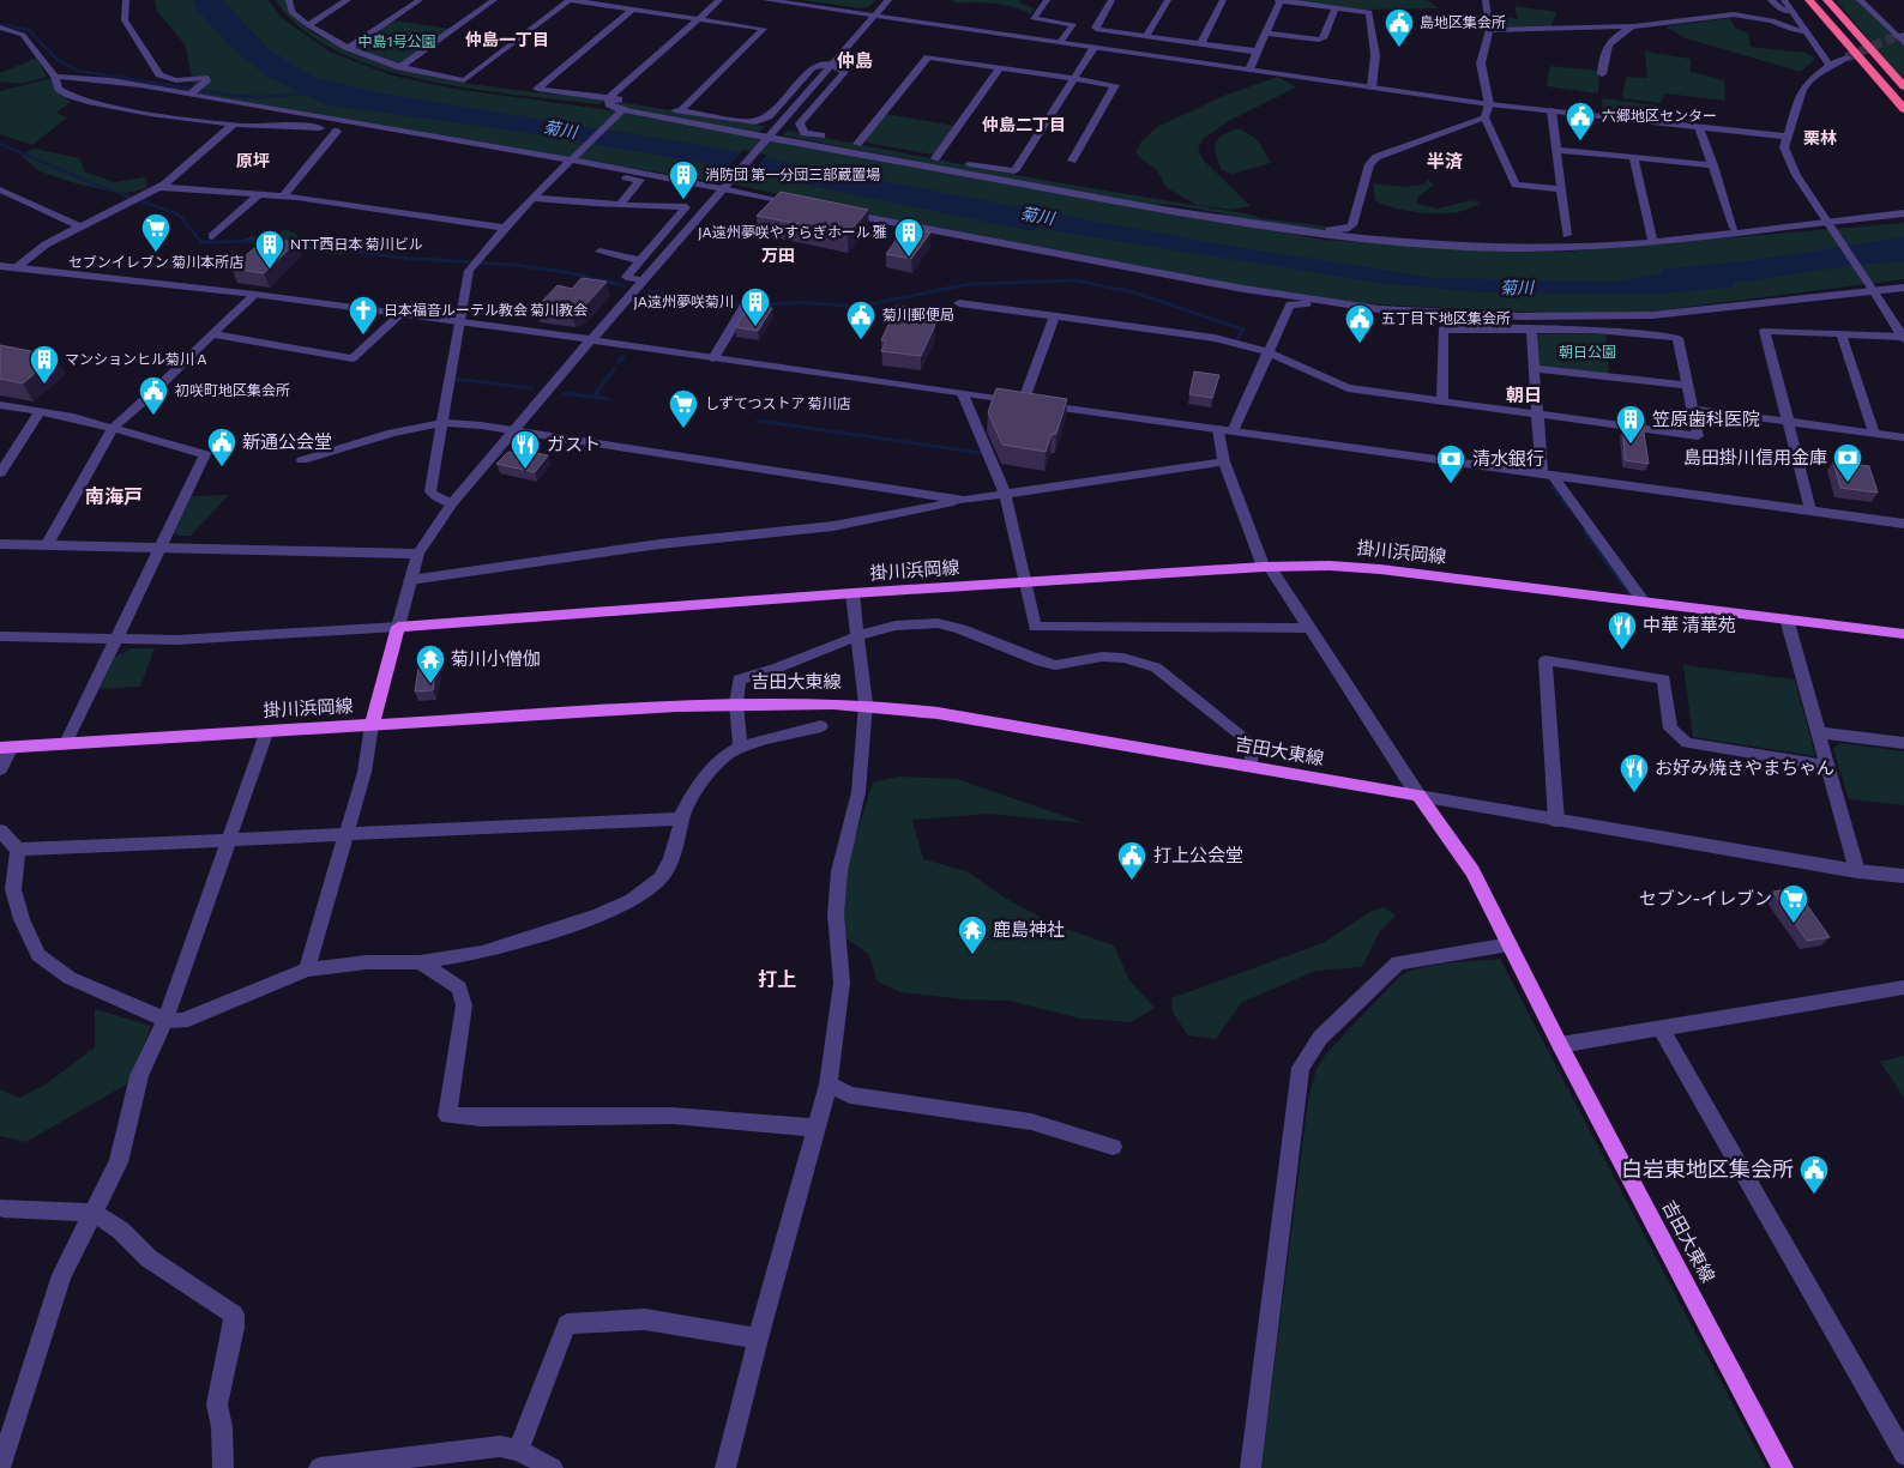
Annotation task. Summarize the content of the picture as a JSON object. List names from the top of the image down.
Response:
{
  "streets": {
    "main road": ["掛川浜岡線", "吉田大東線"]
  },
  "crossings": [
    ["掛川浜岡線", "吉田大東線"]
  ],
  "districts": [
    "仲島一丁目",
    "仲島",
    "仲島二丁目",
    "栗林",
    "原坪",
    "半済",
    "万田",
    "朝日",
    "南海戸",
    "打上"
  ],
  "water": ["菊川"],
  "parks": ["中島1号公園", "朝日公園"],
  "places": {
    "public building": [
      "島地区集会所",
      "六郷地区センター",
      "菊川郵便局",
      "五丁目下地区集会所",
      "初咲町地区集会所",
      "新通公会堂",
      "打上公会堂",
      "白岩東地区集会所"
    ],
    "building": [
      "消防団 第一分団三部蔵置場",
      "JA遠州夢咲やすらぎホール 雅",
      "NTT西日本 菊川ビル",
      "JA遠州夢咲菊川",
      "マンションヒル菊川 A",
      "笠原歯科医院"
    ],
    "supermarket": ["セブンイレブン 菊川本所店", "しずてつストア 菊川店", "セブン-イレブン"],
    "church": ["日本福音ルーテル教会 菊川教会"],
    "restaurant": ["ガスト", "中華 清華苑", "お好み焼きやまちゃん"],
    "bank": ["島田掛川信用金庫", "清水銀行"],
    "temple": ["菊川小僧伽", "鹿島神社"]
  }
}
